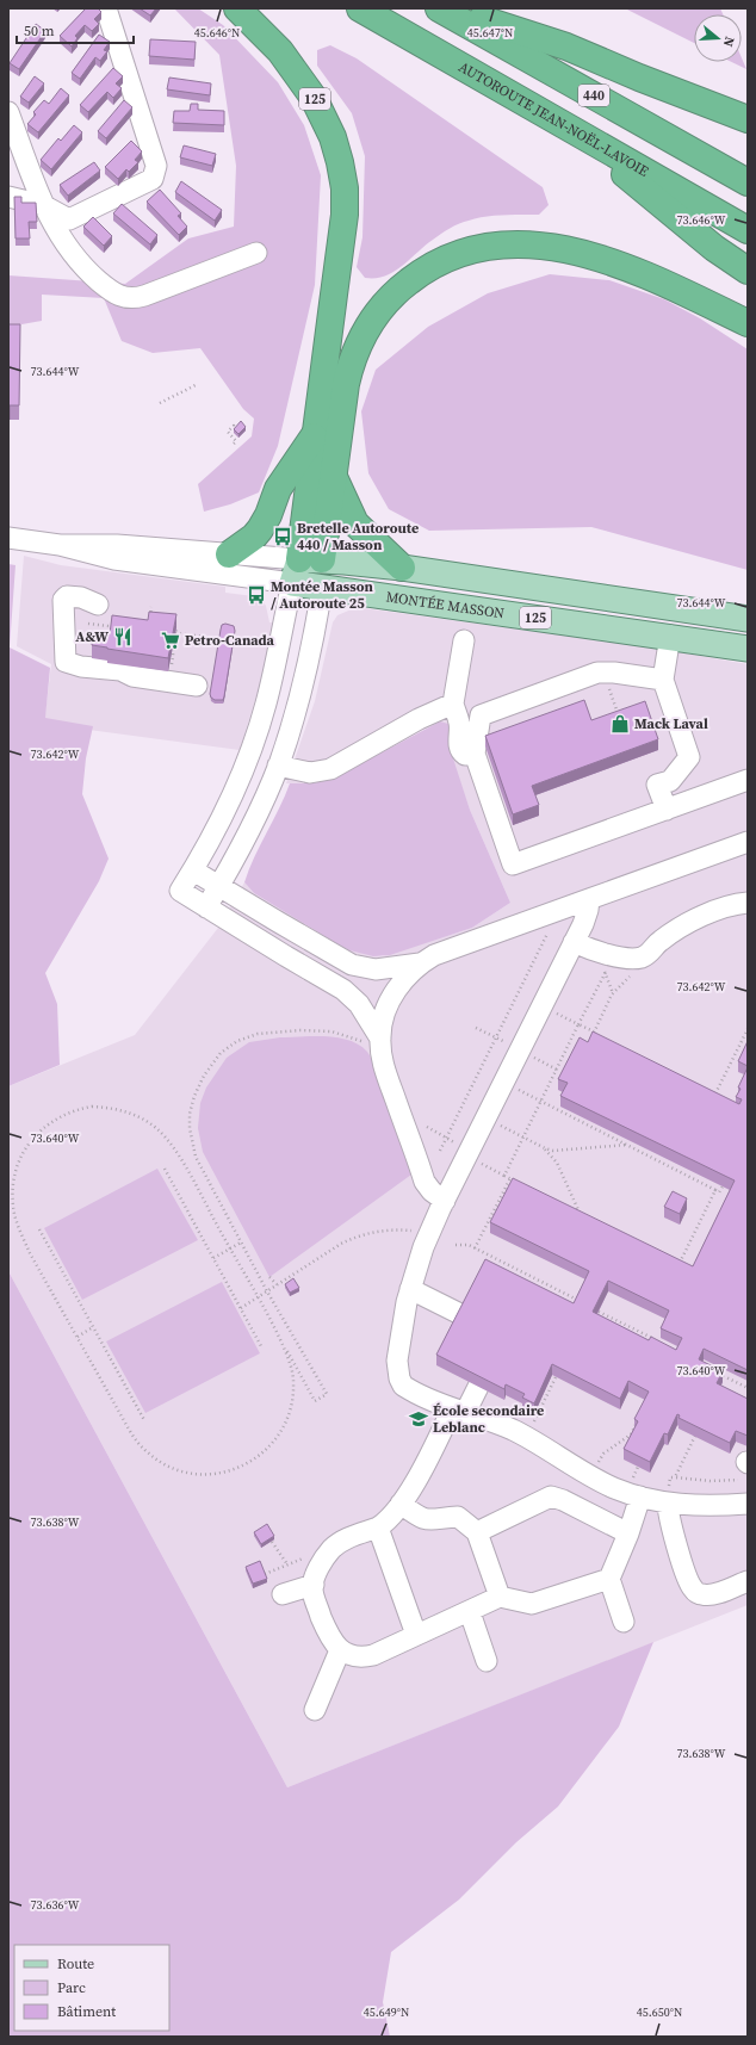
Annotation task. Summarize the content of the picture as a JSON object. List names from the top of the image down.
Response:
{
  "streets": {
    "highway": ["440", "125", "AUTOROUTE JEAN-NOËL-LAVOIE"],
    "main road": ["MONTÉE MASSON"]
  },
  "places": {
    "bus stop": ["Bretelle Autoroute 440 / Masson", "Montée Masson / Autoroute 25"],
    "restaurant": ["A&W"],
    "supermarket": ["Petro-Canada"],
    "shop": ["Mack Laval"],
    "school or university": ["École secondaire Leblanc"]
  },
  "legend": ["Route", "Parc", "Bâtiment"],
  "scale_bar": "50 m",
  "north": "right",
  "coordinates": [
    "45.646°N",
    "45.647°N",
    "73.646°W",
    "73.644°W",
    "73.642°W",
    "73.640°W",
    "73.638°W",
    "73.636°W",
    "45.649°N",
    "45.650°N"
  ]
}
